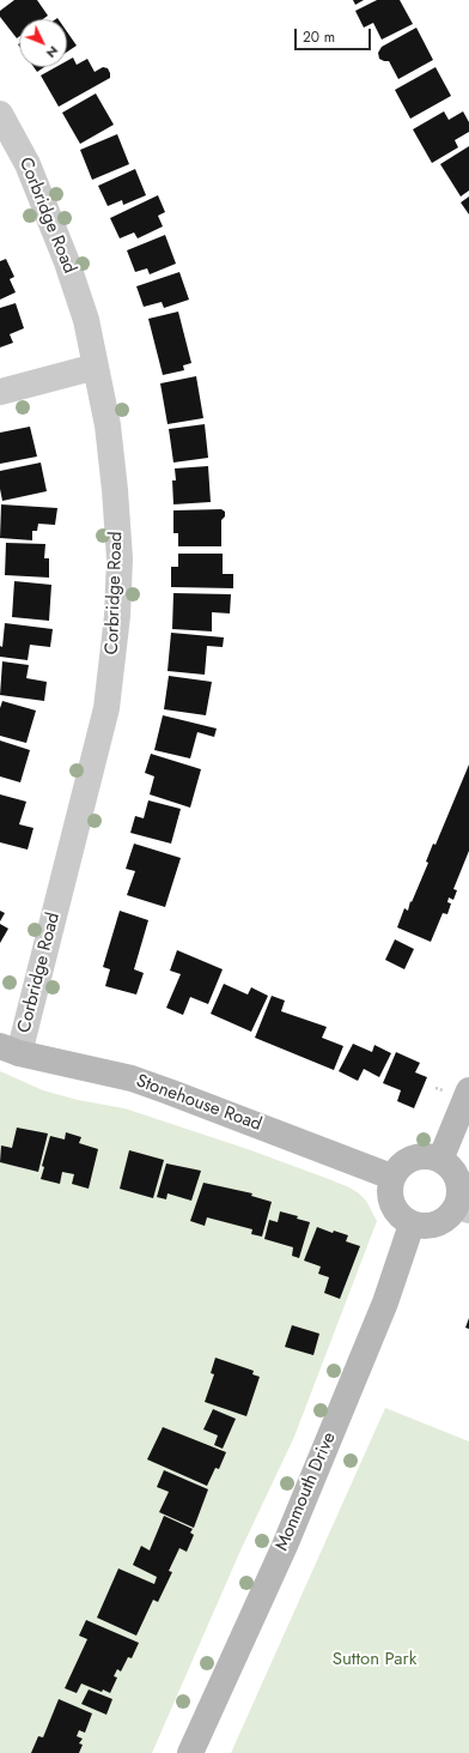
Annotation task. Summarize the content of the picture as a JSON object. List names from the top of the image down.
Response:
{
  "streets": {
    "street": ["Corbridge Road", "Stonehouse Road", "Monmouth Drive"]
  },
  "crossings": [
    ["Corbridge Road", "Stonehouse Road"],
    ["Stonehouse Road", "Monmouth Drive"]
  ],
  "parks": ["Sutton Park"],
  "scale_bar": "20 m",
  "north": "bottom right"
}
